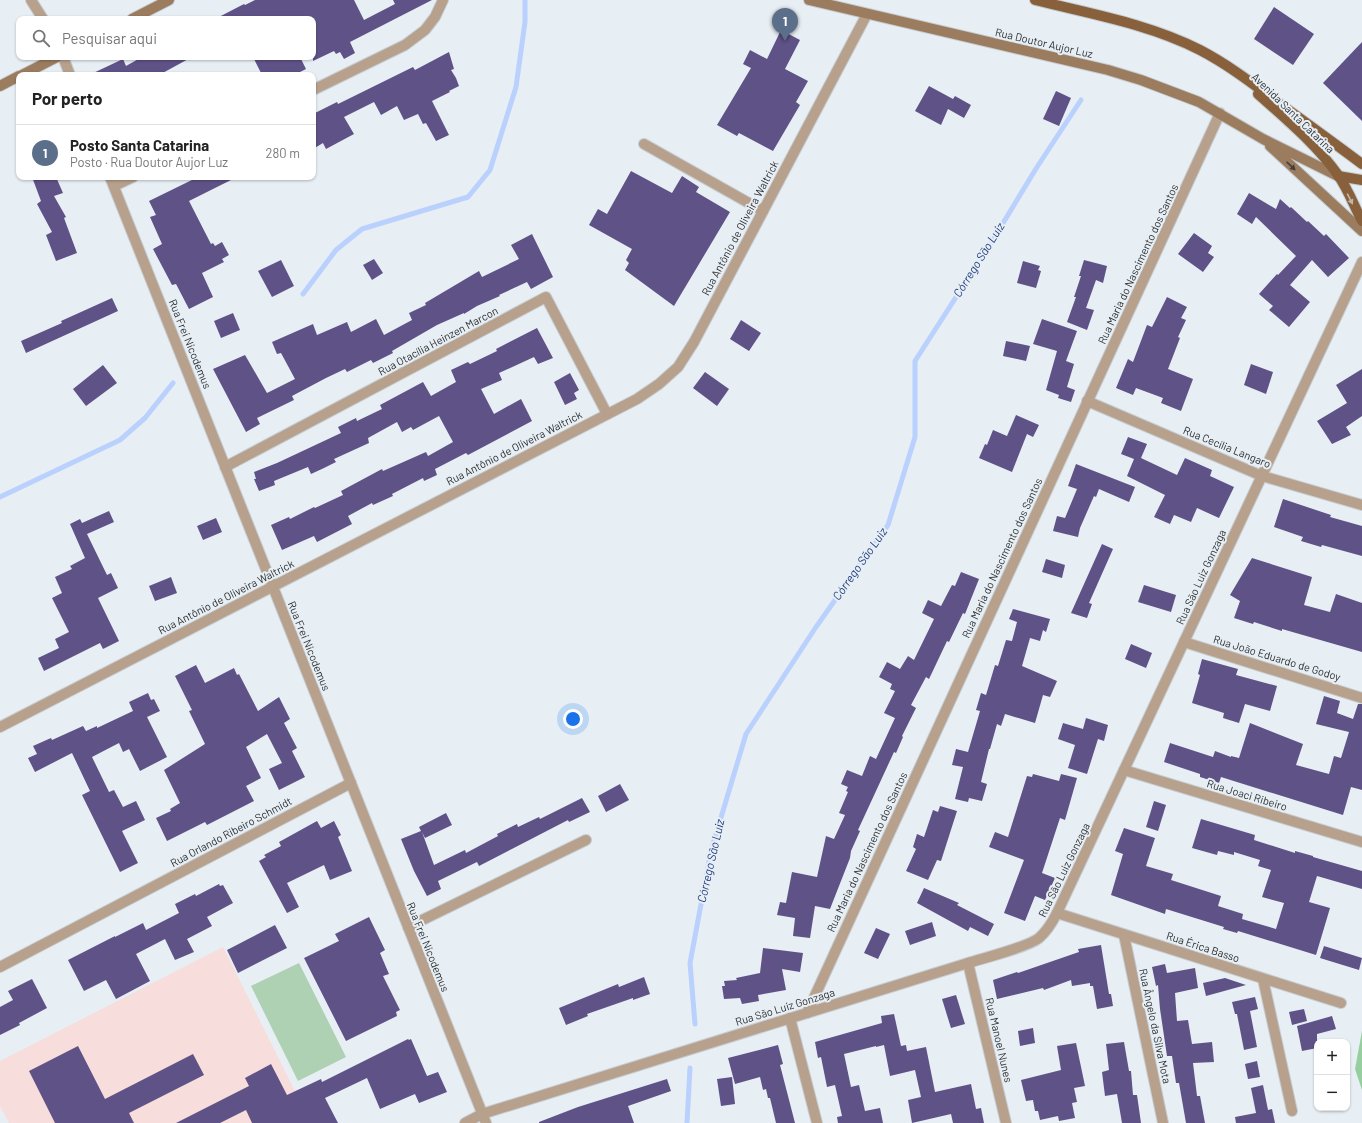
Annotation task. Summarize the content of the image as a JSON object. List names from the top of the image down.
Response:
{
  "streets": {
    "main road": ["Avenida Santa Catarina"],
    "street": [
      "Rua Doutor Aujor Luz",
      "Rua Antônio de Oliveira Waltrick",
      "Rua Maria do Nascimento dos Santos",
      "Rua Otacília Heinzen Marcon",
      "Rua Frei Nicodemus",
      "Rua Cecília Langaro",
      "Rua São Luiz Gonzaga",
      "Rua João Eduardo de Godoy",
      "Rua Joaci Ribeiro",
      "Rua Orlando Ribeiro Schmidt",
      "Rua Érica Basso",
      "Rua Ângelo da Silva Mota",
      "Rua Manoel Nunes"
    ]
  },
  "crossings": [
    ["Rua Doutor Aujor Luz", "Avenida Santa Catarina"],
    ["Rua Doutor Aujor Luz", "Rua Antônio de Oliveira Waltrick"],
    ["Rua Doutor Aujor Luz", "Rua Maria do Nascimento dos Santos"],
    ["Rua Antônio de Oliveira Waltrick", "Rua Otacília Heinzen Marcon"],
    ["Rua Antônio de Oliveira Waltrick", "Rua Frei Nicodemus"],
    ["Rua Maria do Nascimento dos Santos", "Rua Cecília Langaro"],
    ["Rua Maria do Nascimento dos Santos", "Rua São Luiz Gonzaga"],
    ["Rua Otacília Heinzen Marcon", "Rua Frei Nicodemus"],
    ["Rua Frei Nicodemus", "Rua São Luiz Gonzaga"],
    ["Rua Frei Nicodemus", "Rua Orlando Ribeiro Schmidt"],
    ["Rua Cecília Langaro", "Rua São Luiz Gonzaga"],
    ["Rua São Luiz Gonzaga", "Rua João Eduardo de Godoy"],
    ["Rua São Luiz Gonzaga", "Rua Joaci Ribeiro"],
    ["Rua São Luiz Gonzaga", "Rua Érica Basso"],
    ["Rua São Luiz Gonzaga", "Rua Manoel Nunes"],
    ["Rua Érica Basso", "Rua Ângelo da Silva Mota"]
  ],
  "water": ["Córrego São Luiz"],
  "page": {
    "pins": "1",
    "search": "Pesquisar aqui",
    "heading": "Por perto",
    "list": [
      {
        "mark": "1",
        "name": "Posto Santa Catarina",
        "note": "Posto · Rua Doutor Aujor Luz",
        "value": "280 m"
      }
    ],
    "map_buttons": ["+", "−"]
  }
}
